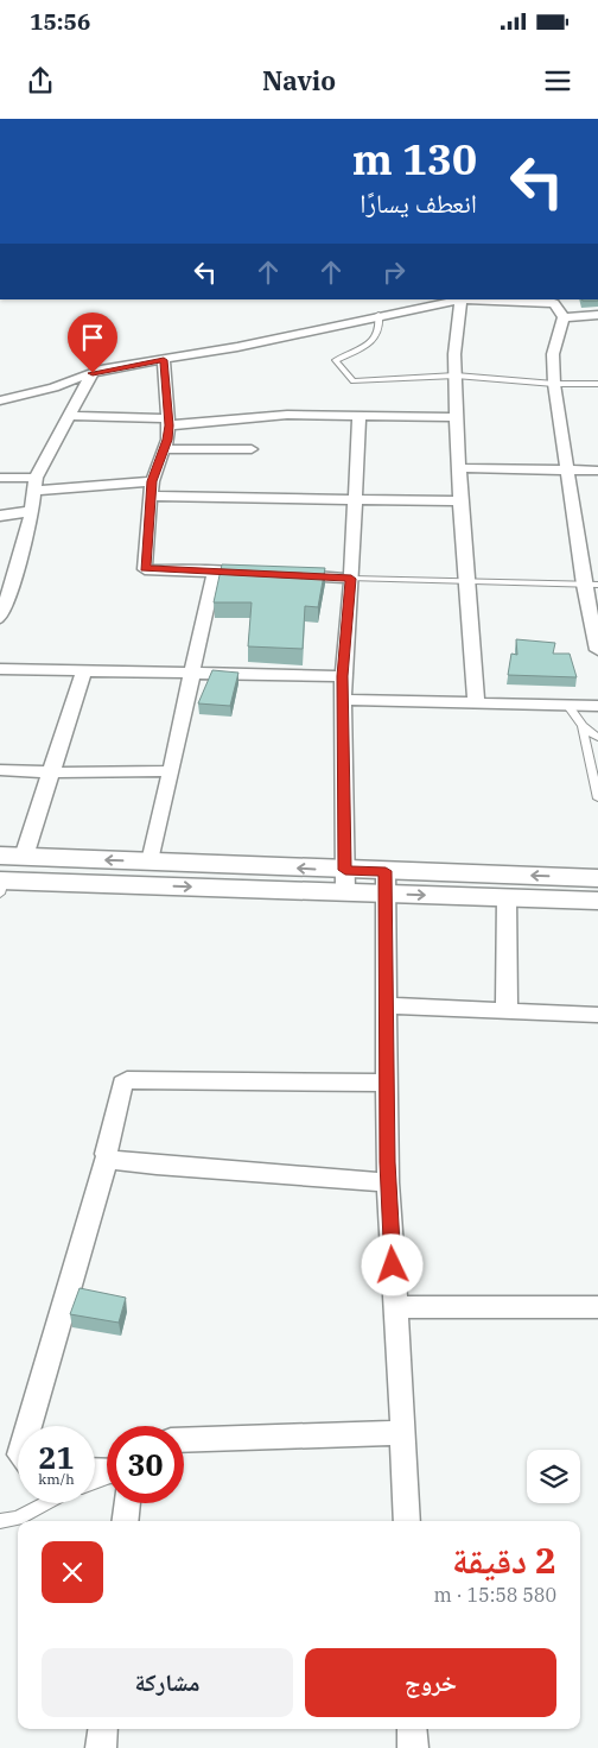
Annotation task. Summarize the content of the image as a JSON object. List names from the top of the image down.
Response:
{
  "page": {
    "status": "15:56",
    "header": "Navio",
    "turn": ["130 m", "انعطف يسارًا"],
    "speed": "21 km/h",
    "limit": "30",
    "heading": ["2 دقيقة", "580 m · 15:58"],
    "buttons": ["خروج", "مشاركة"]
  }
}
